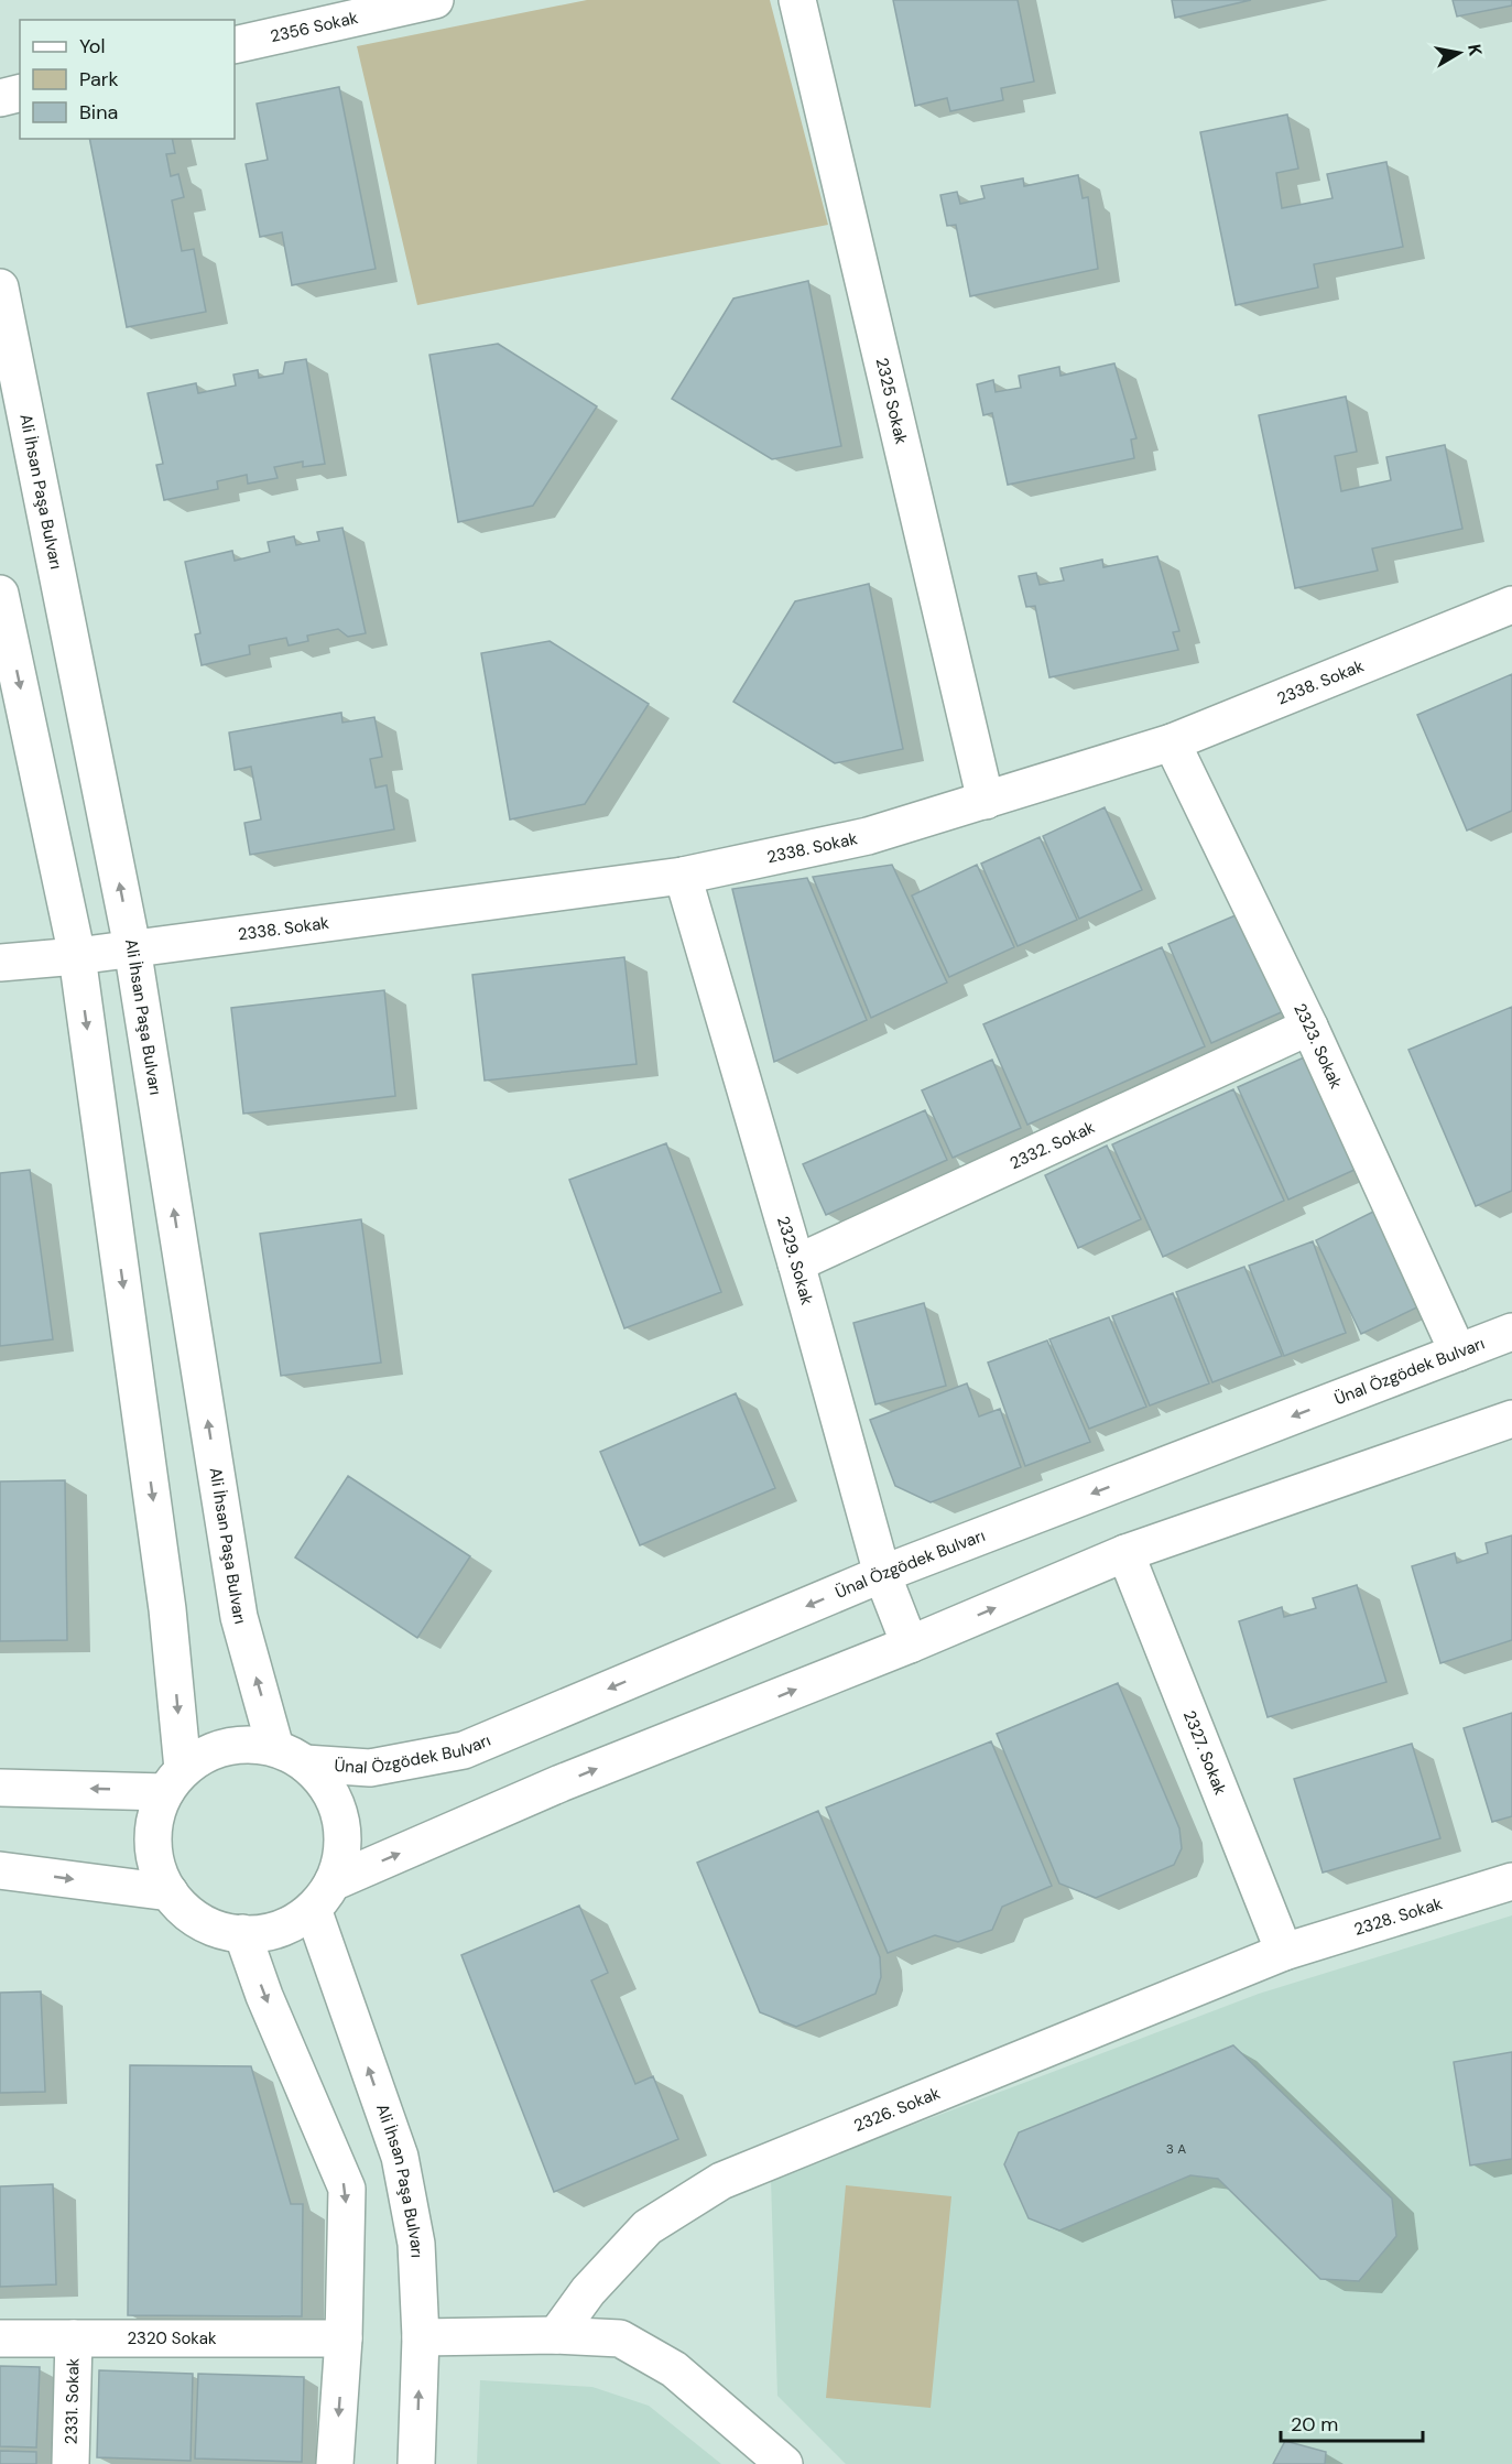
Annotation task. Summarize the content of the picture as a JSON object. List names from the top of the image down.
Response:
{
  "streets": {
    "main road": [
      "2356 Sokak",
      "2325 Sokak",
      "Ali İhsan Paşa Bulvarı",
      "2338. Sokak",
      "2323. Sokak",
      "2332. Sokak",
      "2329. Sokak",
      "Ünal Özgödek Bulvarı",
      "2327. Sokak",
      "2328. Sokak",
      "2326. Sokak",
      "2320 Sokak",
      "2331. Sokak"
    ]
  },
  "crossings": [
    ["2325 Sokak", "2338. Sokak"],
    ["Ali İhsan Paşa Bulvarı", "2338. Sokak"],
    ["Ali İhsan Paşa Bulvarı", "Ünal Özgödek Bulvarı"],
    ["2338. Sokak", "2323. Sokak"],
    ["2338. Sokak", "2329. Sokak"],
    ["2323. Sokak", "2332. Sokak"],
    ["2323. Sokak", "Ünal Özgödek Bulvarı"],
    ["2332. Sokak", "2329. Sokak"],
    ["2329. Sokak", "Ünal Özgödek Bulvarı"],
    ["2327. Sokak", "2328. Sokak"],
    ["2327. Sokak", "2326. Sokak"],
    ["2328. Sokak", "2326. Sokak"],
    ["2320 Sokak", "2331. Sokak"]
  ],
  "house_numbers": ["3 A"],
  "legend": ["Yol", "Park", "Bina"],
  "scale_bar": "20 m",
  "north": "right"
}
